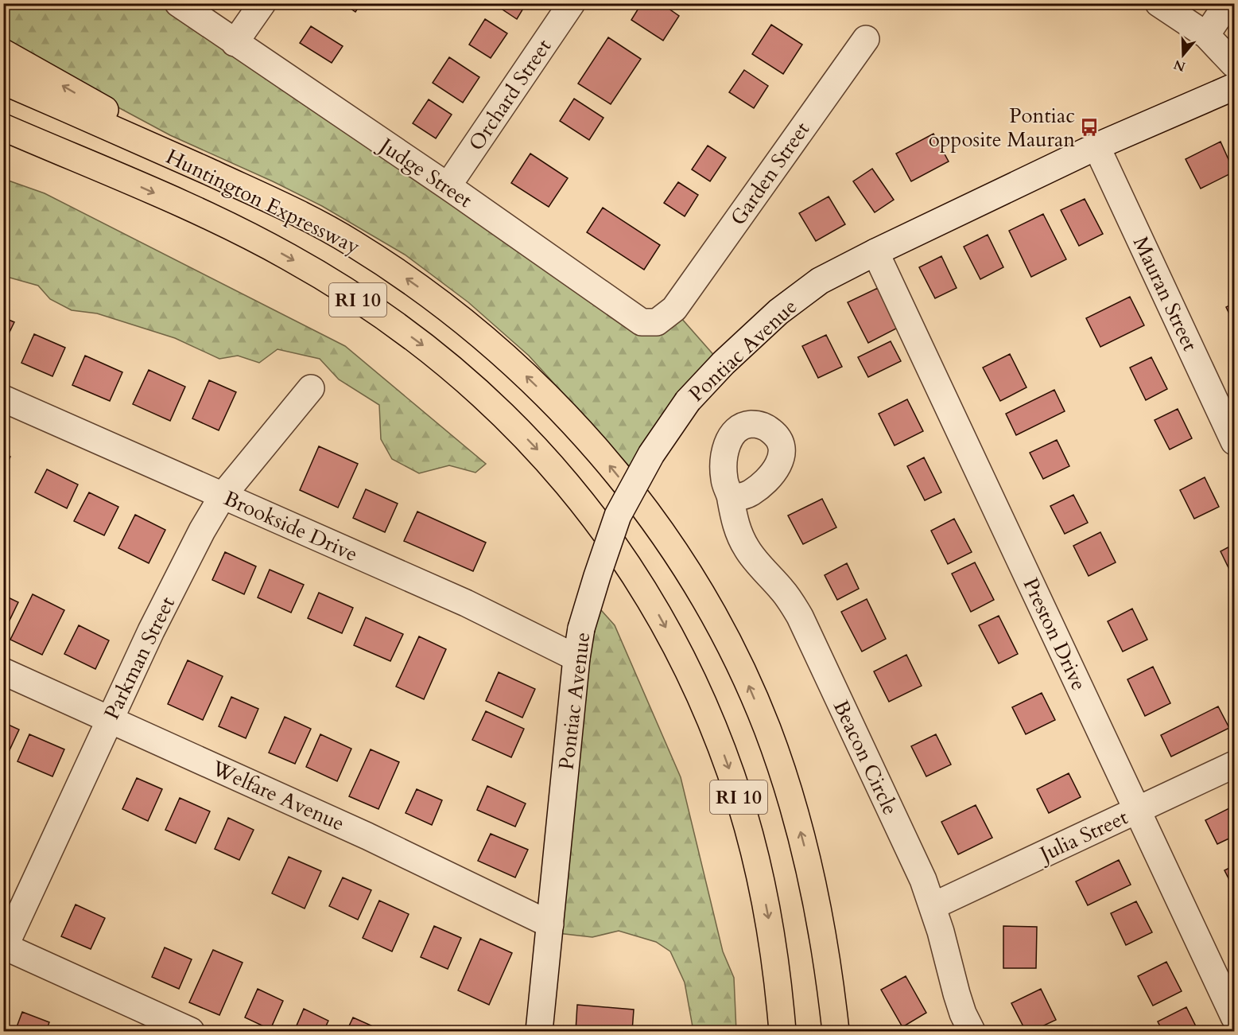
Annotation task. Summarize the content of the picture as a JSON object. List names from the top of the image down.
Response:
{
  "streets": {
    "highway": ["Huntington Expressway", "RI 10"],
    "street": [
      "Orchard Street",
      "Judge Street",
      "Garden Street",
      "Mauran Street",
      "Pontiac Avenue",
      "Brookside Drive",
      "Preston Drive",
      "Parkman Street",
      "Beacon Circle",
      "Welfare Avenue",
      "Julia Street"
    ]
  },
  "crossings": [
    ["Orchard Street", "Judge Street"],
    ["Judge Street", "Garden Street"],
    ["Mauran Street", "Pontiac Avenue"],
    ["Pontiac Avenue", "Brookside Drive"],
    ["Pontiac Avenue", "Preston Drive"],
    ["Pontiac Avenue", "Welfare Avenue"],
    ["Brookside Drive", "Parkman Street"],
    ["Preston Drive", "Julia Street"],
    ["Parkman Street", "Welfare Avenue"],
    ["Beacon Circle", "Julia Street"]
  ],
  "places": {
    "bus stop": ["Pontiac opposite Mauran"]
  },
  "north": "bottom"
}
